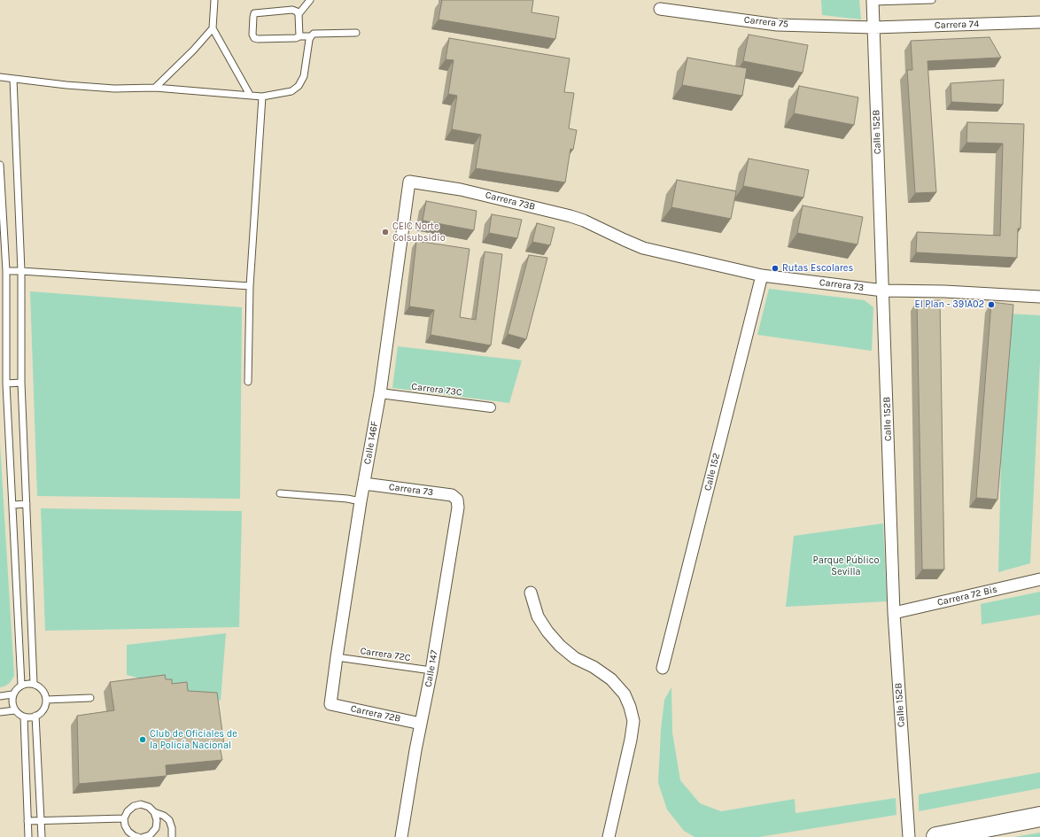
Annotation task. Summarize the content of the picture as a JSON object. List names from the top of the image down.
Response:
{
  "streets": {
    "street": [
      "Carrera 75",
      "Carrera 74",
      "Calle 152B",
      "Carrera 73B",
      "Carrera 73",
      "Carrera 73C",
      "Calle 146F",
      "Calle 152",
      "Carrera 72 Bis",
      "Calle 147",
      "Carrera 72B"
    ],
    "lane": ["Carrera 72C"]
  },
  "crossings": [
    ["Carrera 75", "Carrera 74"],
    ["Carrera 75", "Calle 152B"],
    ["Carrera 74", "Calle 152B"],
    ["Calle 152B", "Carrera 73"],
    ["Calle 152B", "Carrera 72 Bis"],
    ["Carrera 73B", "Carrera 73"],
    ["Carrera 73B", "Calle 146F"],
    ["Carrera 73", "Calle 146F"],
    ["Carrera 73", "Calle 152"],
    ["Carrera 73", "Calle 147"],
    ["Carrera 73C", "Calle 146F"],
    ["Calle 146F", "Carrera 72C"],
    ["Calle 146F", "Carrera 72B"],
    ["Carrera 72C", "Calle 147"],
    ["Calle 147", "Carrera 72B"]
  ],
  "parks": ["Parque Público Sevilla"],
  "places": [
    "CEIC Norte Colsubsidio",
    "Rutas Escolares",
    "El Plan - 391A02",
    "Club de Oficiales de la Policía Nacional"
  ]
}
